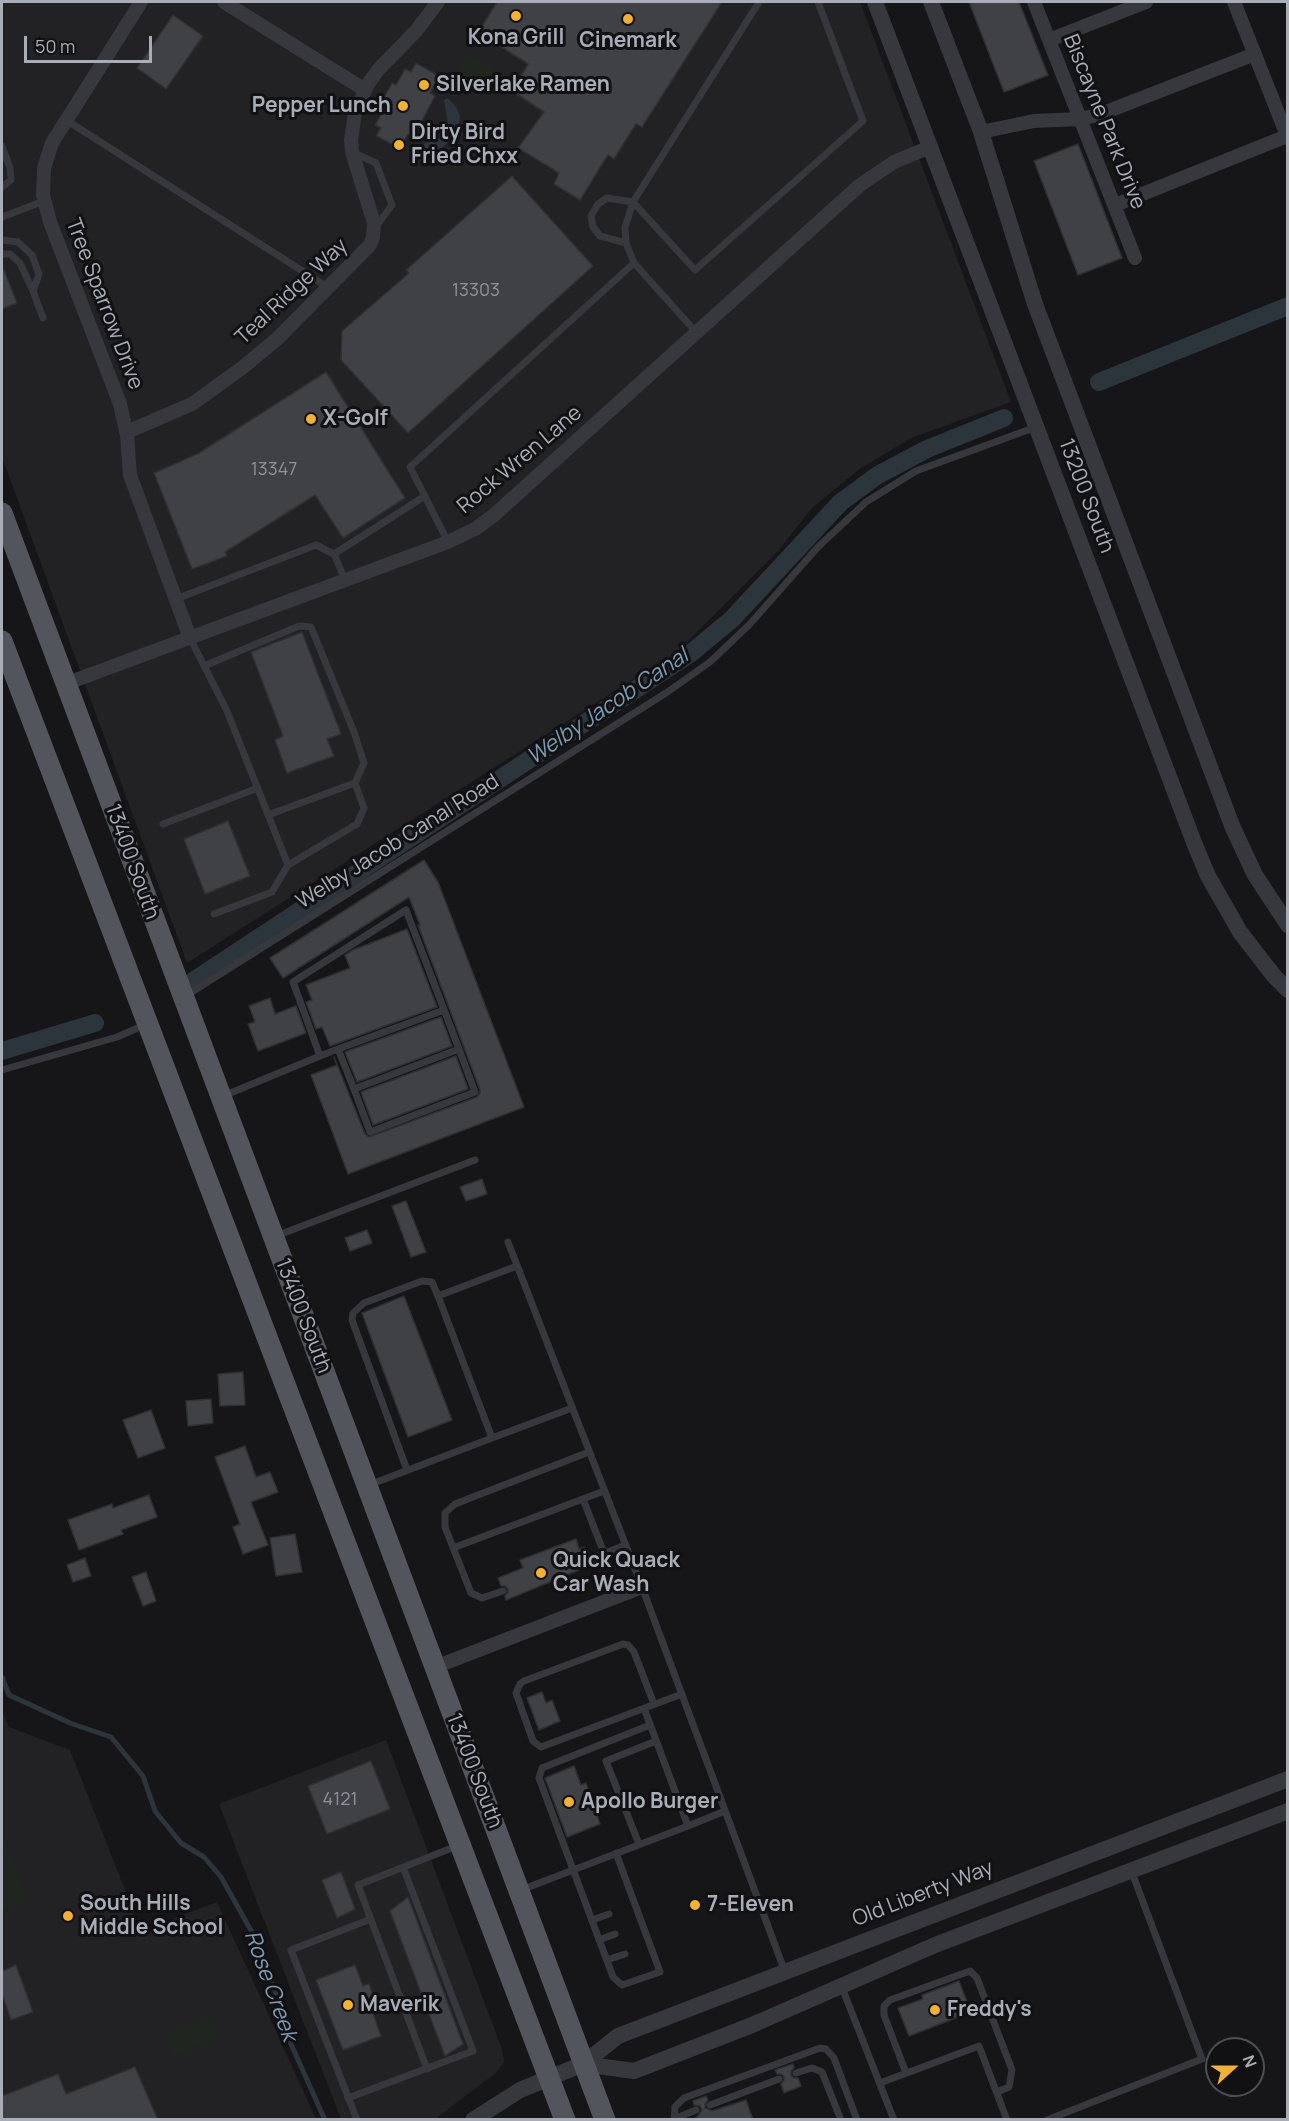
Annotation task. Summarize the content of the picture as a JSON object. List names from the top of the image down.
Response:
{
  "streets": {
    "main road": ["13400 South"],
    "street": [
      "Biscayne Park Drive",
      "Teal Ridge Way",
      "Tree Sparrow Drive",
      "Rock Wren Lane",
      "13200 South",
      "Old Liberty Way"
    ],
    "lane": ["Welby Jacob Canal Road"]
  },
  "crossings": [
    ["Teal Ridge Way", "Tree Sparrow Drive"],
    ["Tree Sparrow Drive", "Rock Wren Lane"],
    ["Rock Wren Lane", "13200 South"],
    ["Rock Wren Lane", "13400 South"],
    ["13200 South", "Welby Jacob Canal Road"],
    ["Welby Jacob Canal Road", "13400 South"],
    ["13400 South", "Old Liberty Way"]
  ],
  "water": ["Welby Jacob Canal", "Rose Creek"],
  "places": [
    "Kona Grill",
    "Cinemark",
    "Silverlake Ramen",
    "Pepper Lunch",
    "Dirty Bird Fried Chxx",
    "X-Golf",
    "Quick Quack Car Wash",
    "Apollo Burger",
    "7-Eleven",
    "South Hills Middle School",
    "Maverik",
    "Freddy's"
  ],
  "house_numbers": ["13303", "13347", "4121"],
  "scale_bar": "50 m",
  "north": "right"
}
